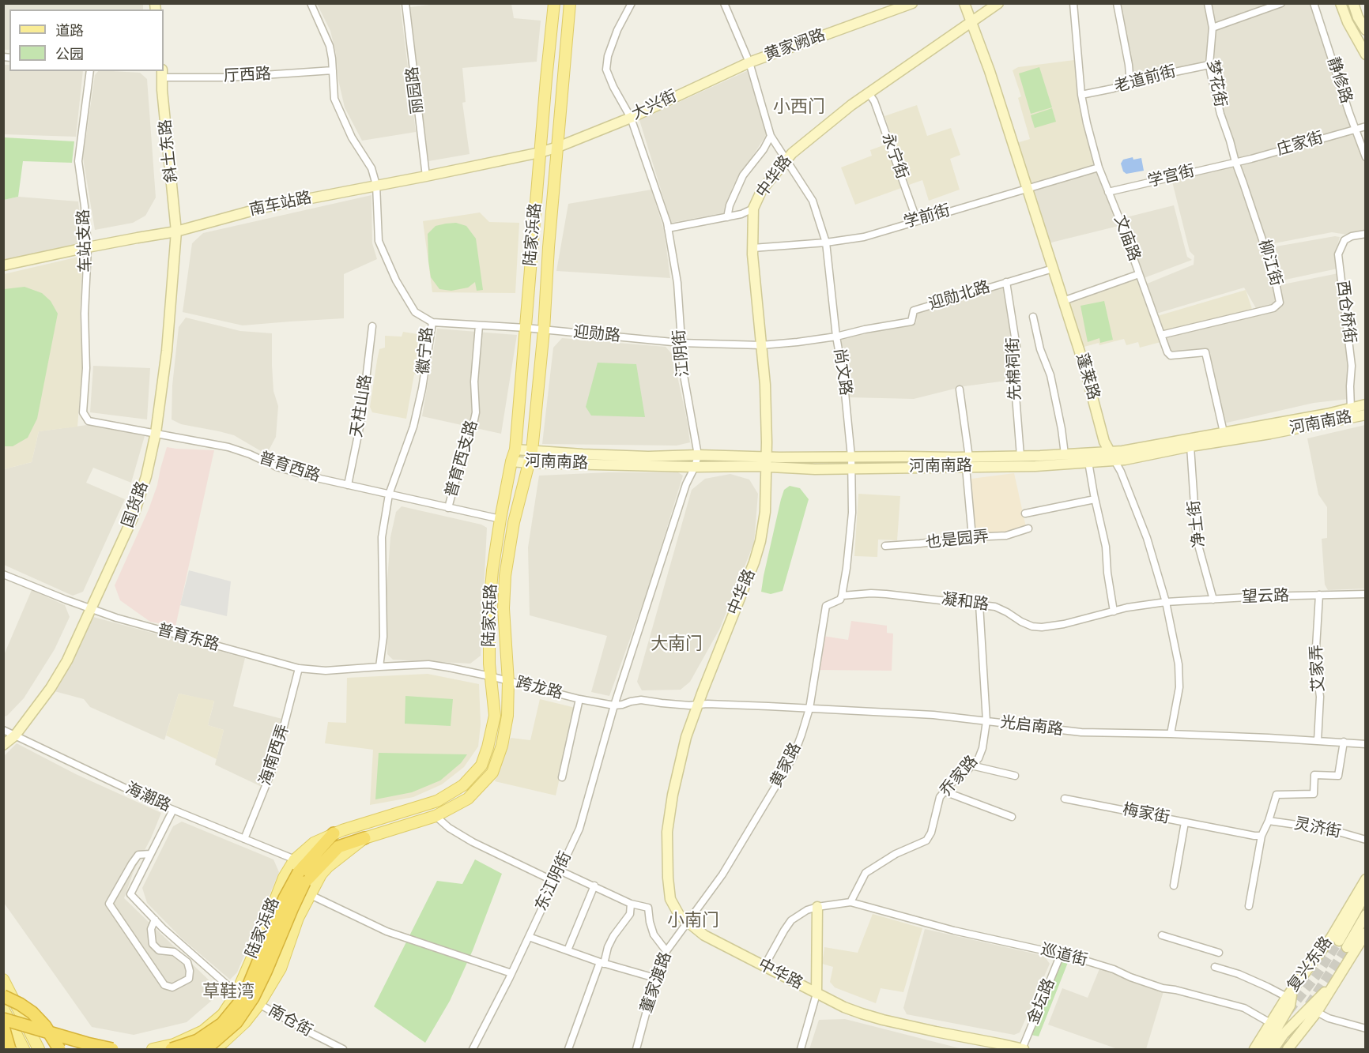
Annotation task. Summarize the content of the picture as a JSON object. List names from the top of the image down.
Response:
{
  "streets": {
    "main road": ["陆家浜路"],
    "street": [
      "黄家阙路",
      "厅西路",
      "老道前街",
      "静修路",
      "梦花街",
      "丽园路",
      "大兴街",
      "庄家街",
      "斜土东路",
      "永宁街",
      "中华路",
      "学宫街",
      "南车站路",
      "学前街",
      "文庙路",
      "车站支路",
      "柳江街",
      "迎勋北路",
      "西仓桥街",
      "迎勋路",
      "徽宁路",
      "江阴街",
      "先棉祠街",
      "尚文路",
      "蓬莱路",
      "天柱山路",
      "河南南路",
      "普育西支路",
      "普育西路",
      "国货路",
      "净土街",
      "也是园弄",
      "望云路",
      "凝和路",
      "普育东路",
      "艾家弄",
      "跨龙路",
      "光启南路",
      "海南西弄",
      "黄家路",
      "乔家路",
      "海潮路",
      "梅家街",
      "灵济街",
      "东江阴街",
      "巡道街",
      "复兴东路",
      "董家渡路",
      "金坛路",
      "南仓街"
    ]
  },
  "crossings": [
    ["黄家阙路", "大兴街"],
    ["黄家阙路", "中华路"],
    ["黄家阙路", "尚文路"],
    ["厅西路", "斜土东路"],
    ["厅西路", "徽宁路"],
    ["老道前街", "梦花街"],
    ["老道前街", "文庙路"],
    ["静修路", "庄家街"],
    ["梦花街", "庄家街"],
    ["梦花街", "学宫街"],
    ["梦花街", "柳江街"],
    ["丽园路", "南车站路"],
    ["大兴街", "南车站路"],
    ["大兴街", "陆家浜路"],
    ["大兴街", "江阴街"],
    ["庄家街", "学宫街"],
    ["庄家街", "柳江街"],
    ["斜土东路", "南车站路"],
    ["斜土东路", "国货路"],
    ["永宁街", "中华路"],
    ["永宁街", "学前街"],
    ["中华路", "学前街"],
    ["中华路", "迎勋北路"],
    ["中华路", "迎勋路"],
    ["中华路", "尚文路"],
    ["中华路", "蓬莱路"],
    ["中华路", "河南南路"],
    ["中华路", "跨龙路"],
    ["中华路", "光启南路"],
    ["中华路", "黄家路"],
    ["中华路", "董家渡路"],
    ["中华路", "金坛路"],
    ["学宫街", "文庙路"],
    ["学宫街", "柳江街"],
    ["南车站路", "陆家浜路"],
    ["南车站路", "车站支路"],
    ["南车站路", "徽宁路"],
    ["南车站路", "国货路"],
    ["学前街", "文庙路"],
    ["学前街", "尚文路"],
    ["学前街", "蓬莱路"],
    ["陆家浜路", "迎勋路"],
    ["陆家浜路", "河南南路"],
    ["陆家浜路", "普育西路"],
    ["陆家浜路", "跨龙路"],
    ["陆家浜路", "海潮路"],
    ["陆家浜路", "南仓街"],
    ["文庙路", "柳江街"],
    ["文庙路", "河南南路"],
    ["车站支路", "普育西路"],
    ["迎勋北路", "迎勋路"],
    ["迎勋北路", "先棉祠街"],
    ["迎勋北路", "尚文路"],
    ["迎勋北路", "蓬莱路"],
    ["西仓桥街", "河南南路"],
    ["迎勋路", "徽宁路"],
    ["迎勋路", "江阴街"],
    ["迎勋路", "普育西支路"],
    ["徽宁路", "普育西路"],
    ["徽宁路", "普育东路"],
    ["徽宁路", "跨龙路"],
    ["江阴街", "河南南路"],
    ["江阴街", "跨龙路"],
    ["江阴街", "东江阴街"],
    ["先棉祠街", "河南南路"],
    ["尚文路", "河南南路"],
    ["尚文路", "凝和路"],
    ["尚文路", "黄家路"],
    ["蓬莱路", "河南南路"],
    ["蓬莱路", "望云路"],
    ["蓬莱路", "凝和路"],
    ["蓬莱路", "光启南路"],
    ["天柱山路", "普育西路"],
    ["河南南路", "净土街"],
    ["普育西支路", "普育西路"],
    ["普育西路", "国货路"],
    ["国货路", "普育东路"],
    ["国货路", "海潮路"],
    ["净土街", "望云路"],
    ["望云路", "凝和路"],
    ["望云路", "艾家弄"],
    ["凝和路", "黄家路"],
    ["凝和路", "乔家路"],
    ["普育东路", "跨龙路"],
    ["普育东路", "海南西弄"],
    ["艾家弄", "光启南路"],
    ["跨龙路", "光启南路"],
    ["跨龙路", "东江阴街"],
    ["光启南路", "黄家路"],
    ["光启南路", "乔家路"],
    ["海南西弄", "海潮路"],
    ["黄家路", "董家渡路"],
    ["乔家路", "巡道街"],
    ["巡道街", "复兴东路"],
    ["巡道街", "金坛路"]
  ],
  "districts": [
    "小西门",
    "大南门",
    "小南门",
    "草鞋湾"
  ],
  "legend": ["道路", "公园"]
}
